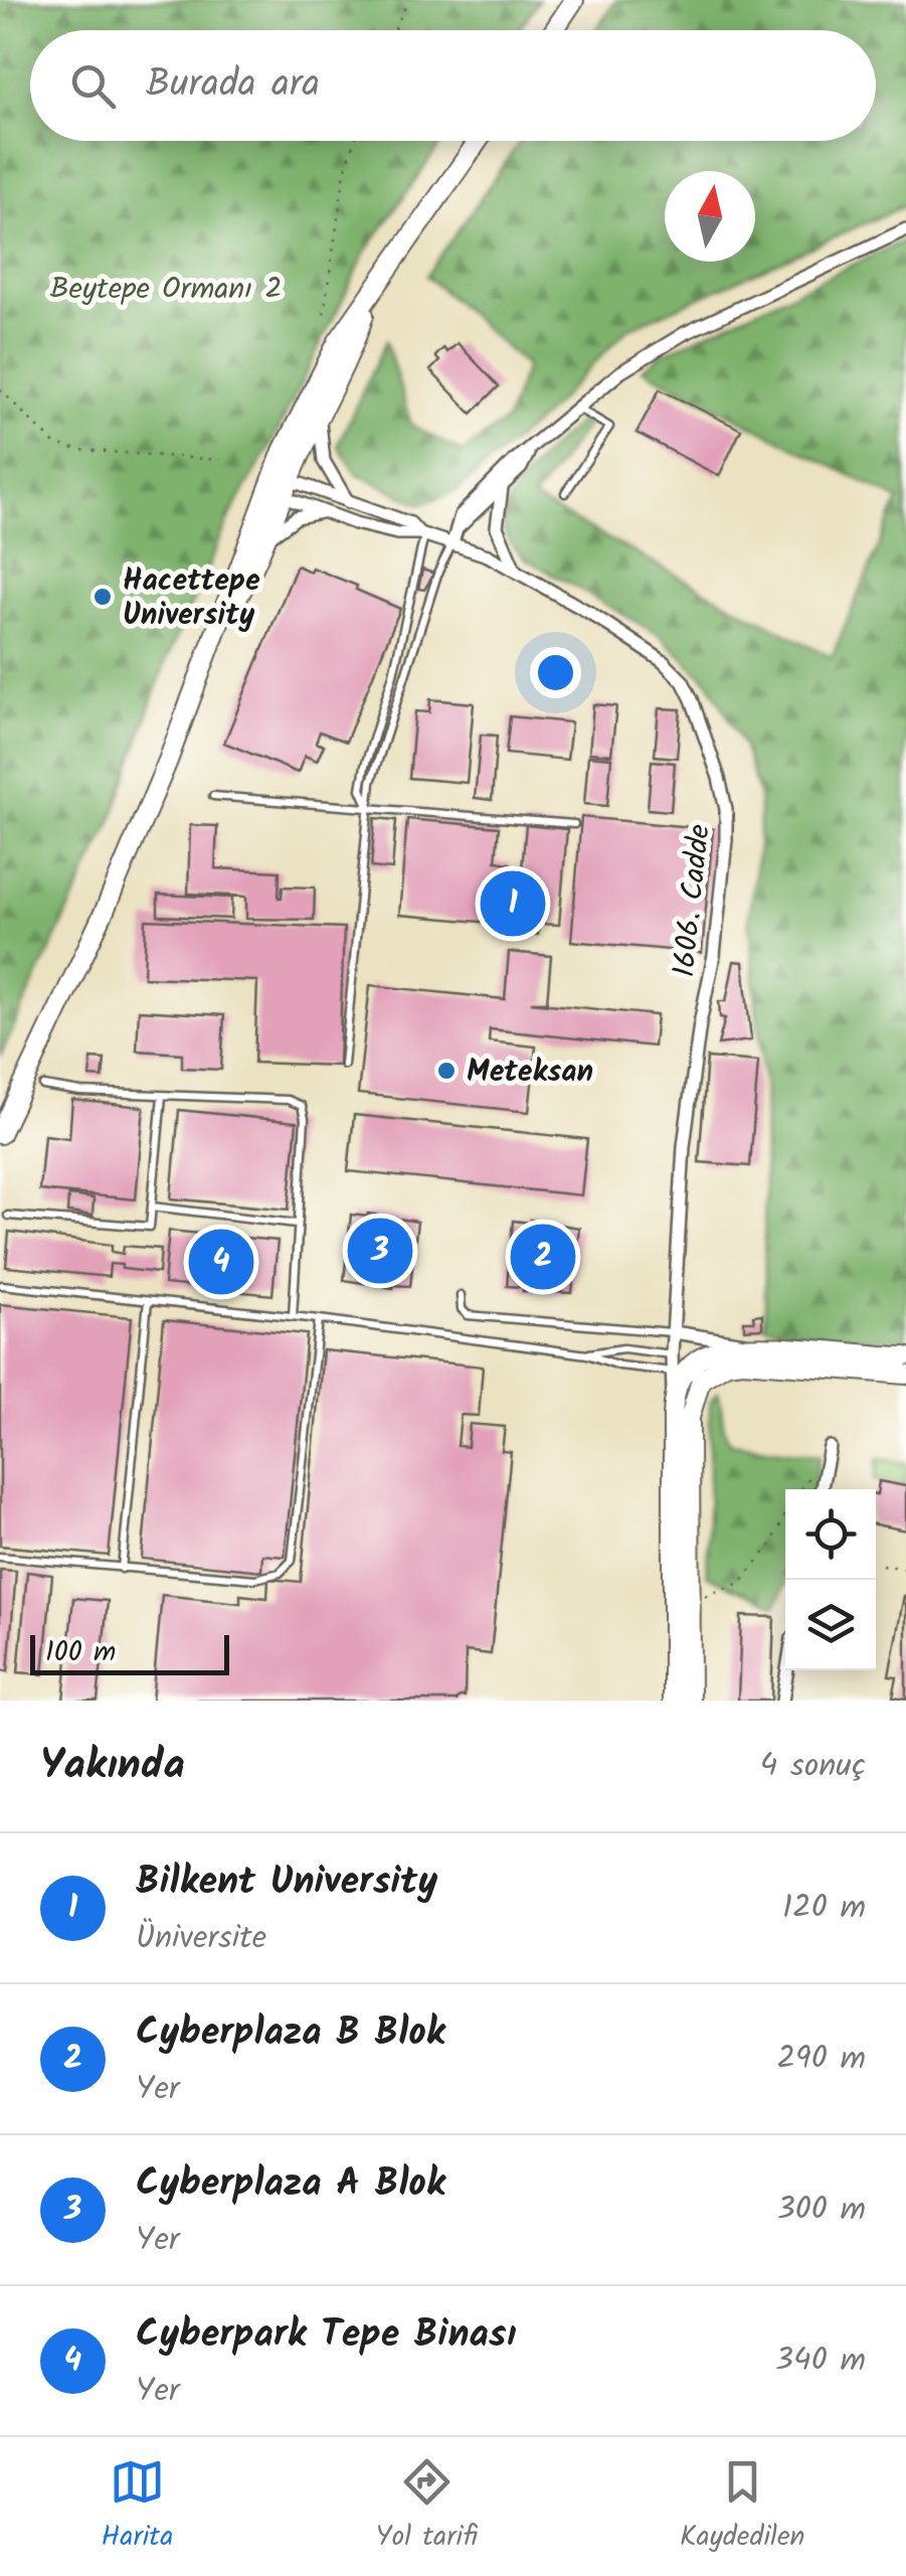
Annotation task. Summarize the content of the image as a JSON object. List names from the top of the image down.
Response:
{
  "streets": {
    "street": ["1606. Cadde"]
  },
  "parks": ["Beytepe Ormanı 2"],
  "places": ["Hacettepe University", "Meteksan"],
  "scale_bar": "100 m",
  "north": "top",
  "page": {
    "search": "Burada ara",
    "pins": [
      "1",
      "3",
      "2",
      "4"
    ],
    "scale": "100 m",
    "heading": ["Yakında", "4 sonuç"],
    "list": [
      {
        "mark": "1",
        "name": "Bilkent University",
        "note": "Üniversite",
        "value": "120 m"
      },
      {
        "mark": "2",
        "name": "Cyberplaza B Blok",
        "note": "Yer",
        "value": "290 m"
      },
      {
        "mark": "3",
        "name": "Cyberplaza A Blok",
        "note": "Yer",
        "value": "300 m"
      },
      {
        "mark": "4",
        "name": "Cyberpark Tepe Binası",
        "note": "Yer",
        "value": "340 m"
      }
    ],
    "nav": ["Harita", "Yol tarifi", "Kaydedilen"]
  }
}
